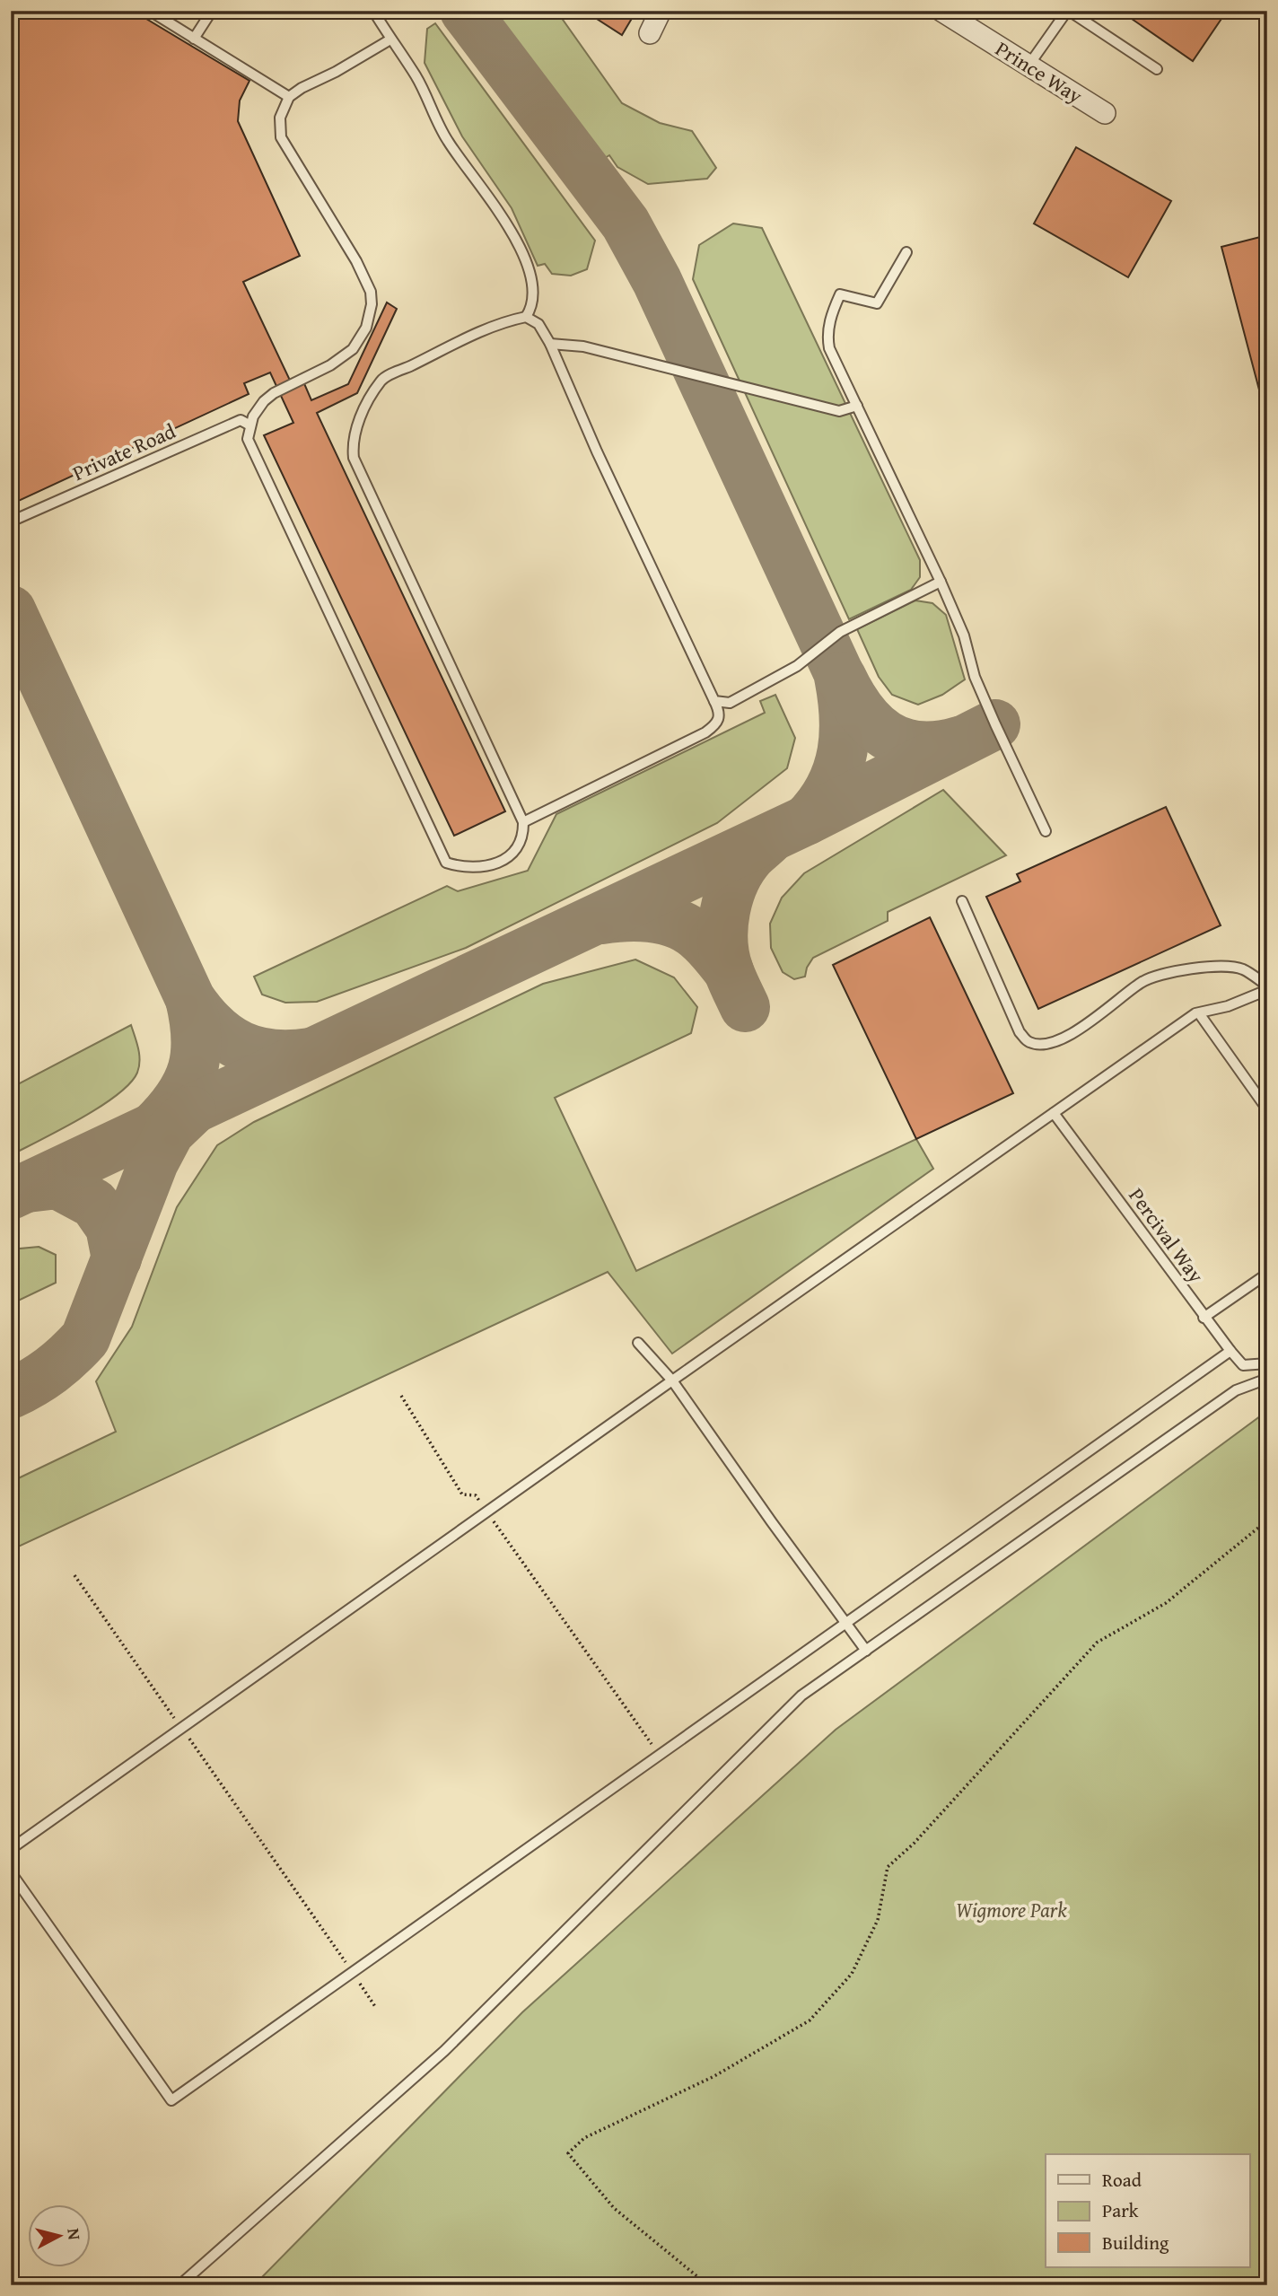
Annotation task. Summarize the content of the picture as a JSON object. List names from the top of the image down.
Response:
{
  "streets": {
    "street": ["Prince Way"],
    "lane": ["Private Road", "Percival Way"]
  },
  "parks": ["Wigmore Park"],
  "legend": ["Road", "Park", "Building"],
  "north": "right"
}
